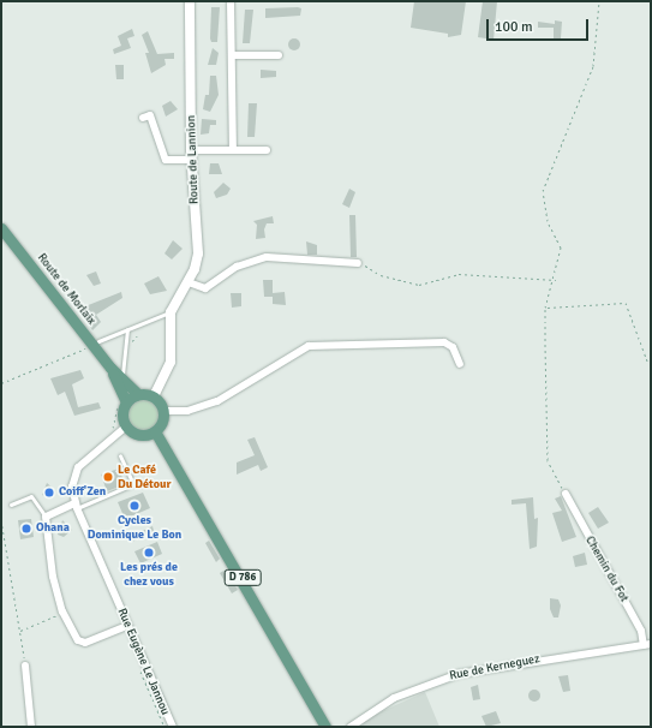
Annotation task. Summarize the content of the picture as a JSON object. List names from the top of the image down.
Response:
{
  "streets": {
    "main road": ["Route de Morlaix", "D 786"],
    "street": [
      "Route de Lannion",
      "Chemin du Fot",
      "Rue Eugène Le Jannou",
      "Rue de Kerneguez"
    ]
  },
  "crossings": [
    ["Route de Morlaix", "D 786"],
    ["Route de Morlaix", "Rue Eugène Le Jannou"],
    ["Chemin du Fot", "Rue de Kerneguez"],
    ["D 786", "Rue Eugène Le Jannou"]
  ],
  "places": [
    "Le Café Du Détour",
    "Coiff'Zen",
    "Cycles Dominique Le Bon",
    "Ohana",
    "Les prés de chez vous"
  ],
  "scale_bar": "100 m"
}
